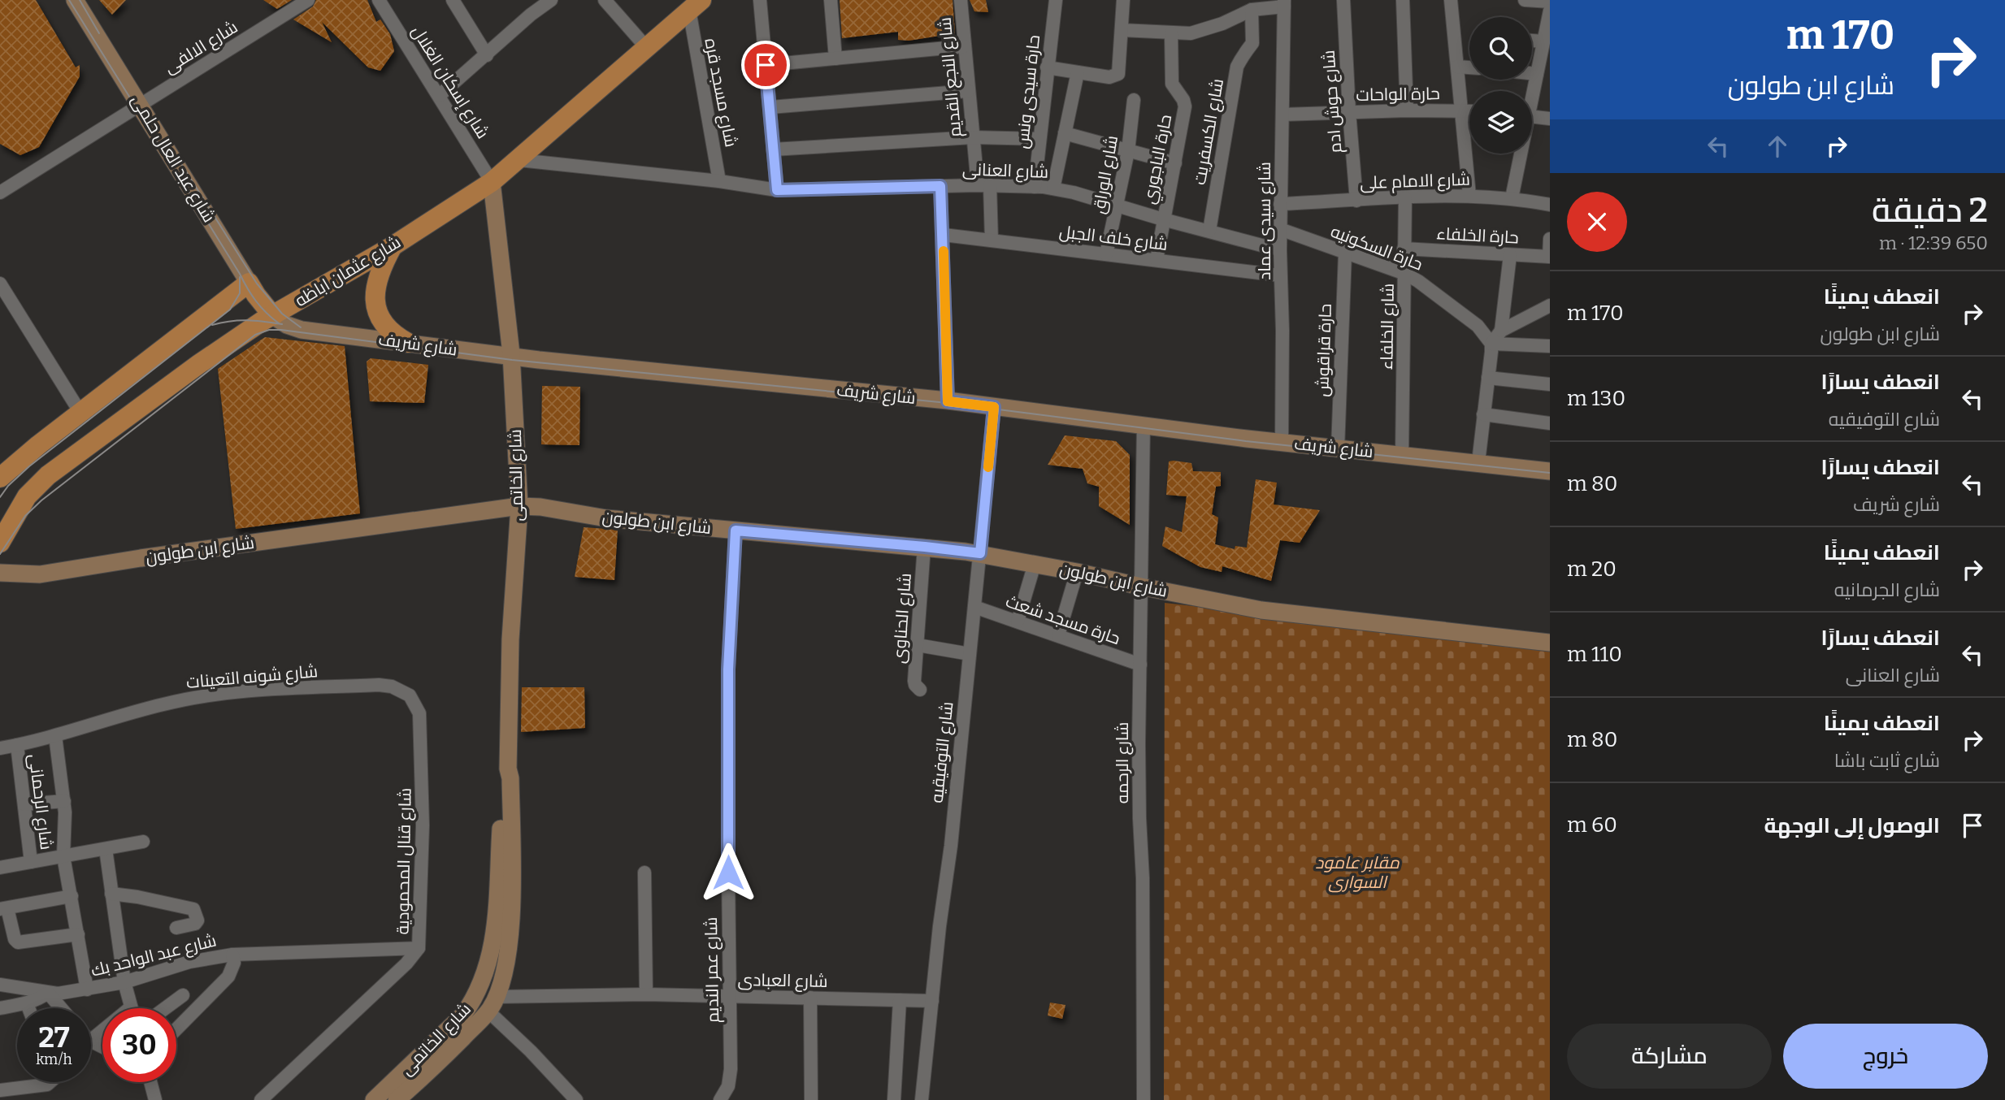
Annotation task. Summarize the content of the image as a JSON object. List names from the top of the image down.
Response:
{
  "streets": {
    "main road": [
      "شارع عبد العال حلمى",
      "شارع عثمان اباظه",
      "شارع شريف",
      "شارع الخاتمى",
      "شارع ابن طولون"
    ],
    "street": [
      "شارع الالفى",
      "شارع النجع القديم",
      "شارع إسكان الغلال",
      "حارة سيدى ونس",
      "شارع مسجد قره",
      "حارة الواحات",
      "شارع حوش ادم",
      "شارع الكسفريت",
      "حارة الباجوري",
      "شارع العنانى",
      "شارع الوراق",
      "شارع الامام على",
      "شارع سيدى عماد",
      "حارة الخلفاء",
      "شارع خلف الجبل",
      "حارة السكونيه",
      "شارع الخلفاء",
      "حارة قراقوش",
      "شارع الحناوى",
      "حارة مسجد شعث",
      "شارع شونه التعينات",
      "شارع التوفيقيه",
      "شارع الرحمه",
      "شارع الرحمانى",
      "شارع قنال المحمودية",
      "شارع عبد الواحد بك",
      "شارع عمر النديم",
      "شارع العبادى"
    ]
  },
  "crossings": [
    ["شارع الالفى", "شارع عبد العال حلمى"],
    ["شارع النجع القديم", "شارع العنانى"],
    ["شارع النجع القديم", "شارع خلف الجبل"],
    ["شارع إسكان الغلال", "شارع عثمان اباظه"],
    ["شارع إسكان الغلال", "شارع الخاتمى"],
    ["حارة سيدى ونس", "شارع العنانى"],
    ["شارع مسجد قره", "شارع العنانى"],
    ["شارع مسجد قره", "شارع عثمان اباظه"],
    ["حارة الواحات", "شارع حوش ادم"],
    ["حارة الواحات", "شارع سيدى عماد"],
    ["شارع حوش ادم", "شارع الامام على"],
    ["شارع الكسفريت", "شارع العنانى"],
    ["شارع عبد العال حلمى", "شارع عثمان اباظه"],
    ["شارع عبد العال حلمى", "شارع شريف"],
    ["حارة الباجوري", "شارع العنانى"],
    ["حارة الباجوري", "شارع خلف الجبل"],
    ["شارع العنانى", "شارع الوراق"],
    ["شارع العنانى", "شارع سيدى عماد"],
    ["شارع العنانى", "شارع عثمان اباظه"],
    ["شارع الوراق", "شارع خلف الجبل"],
    ["شارع الامام على", "شارع سيدى عماد"],
    ["شارع الامام على", "شارع الخلفاء"],
    ["شارع سيدى عماد", "شارع خلف الجبل"],
    ["شارع سيدى عماد", "حارة السكونيه"],
    ["شارع سيدى عماد", "شارع شريف"],
    ["حارة الخلفاء", "شارع الخلفاء"],
    ["حارة السكونيه", "شارع الخلفاء"],
    ["حارة السكونيه", "حارة قراقوش"],
    ["شارع عثمان اباظه", "شارع شريف"],
    ["شارع عثمان اباظه", "شارع الخاتمى"],
    ["شارع الخلفاء", "شارع شريف"],
    ["شارع شريف", "حارة قراقوش"],
    ["شارع شريف", "شارع الخاتمى"],
    ["شارع شريف", "شارع التوفيقيه"],
    ["شارع شريف", "شارع الرحمه"],
    ["شارع الخاتمى", "شارع ابن طولون"],
    ["شارع الخاتمى", "شارع العبادى"],
    ["شارع ابن طولون", "شارع الحناوى"],
    ["شارع ابن طولون", "شارع التوفيقيه"],
    ["شارع ابن طولون", "شارع الرحمه"],
    ["شارع ابن طولون", "شارع عمر النديم"],
    ["حارة مسجد شعث", "شارع التوفيقيه"],
    ["حارة مسجد شعث", "شارع الرحمه"],
    ["شارع شونه التعينات", "شارع الرحمانى"],
    ["شارع شونه التعينات", "شارع قنال المحمودية"],
    ["شارع التوفيقيه", "شارع العبادى"],
    ["شارع قنال المحمودية", "شارع عبد الواحد بك"],
    ["شارع عمر النديم", "شارع العبادى"]
  ],
  "parks": ["مقابر عامود السوارى"],
  "page": {
    "turn": ["170 m", "شارع ابن طولون"],
    "heading": ["2 دقيقة", "650 m · 12:39"],
    "list": [
      {
        "name": "انعطف يمينًا",
        "note": "شارع ابن طولون",
        "value": "170 m"
      },
      {
        "name": "انعطف يسارًا",
        "note": "شارع التوفيقيه",
        "value": "130 m"
      },
      {
        "name": "انعطف يسارًا",
        "note": "شارع شريف",
        "value": "80 m"
      },
      {
        "name": "انعطف يمينًا",
        "note": "شارع الجرمانيه",
        "value": "20 m"
      },
      {
        "name": "انعطف يسارًا",
        "note": "شارع العنانى",
        "value": "110 m"
      },
      {
        "name": "انعطف يمينًا",
        "note": "شارع ثابت باشا",
        "value": "80 m"
      },
      {
        "name": "الوصول إلى الوجهة",
        "value": "60 m"
      }
    ],
    "speed": "27 km/h",
    "limit": "30",
    "buttons": ["خروج", "مشاركة"]
  }
}
